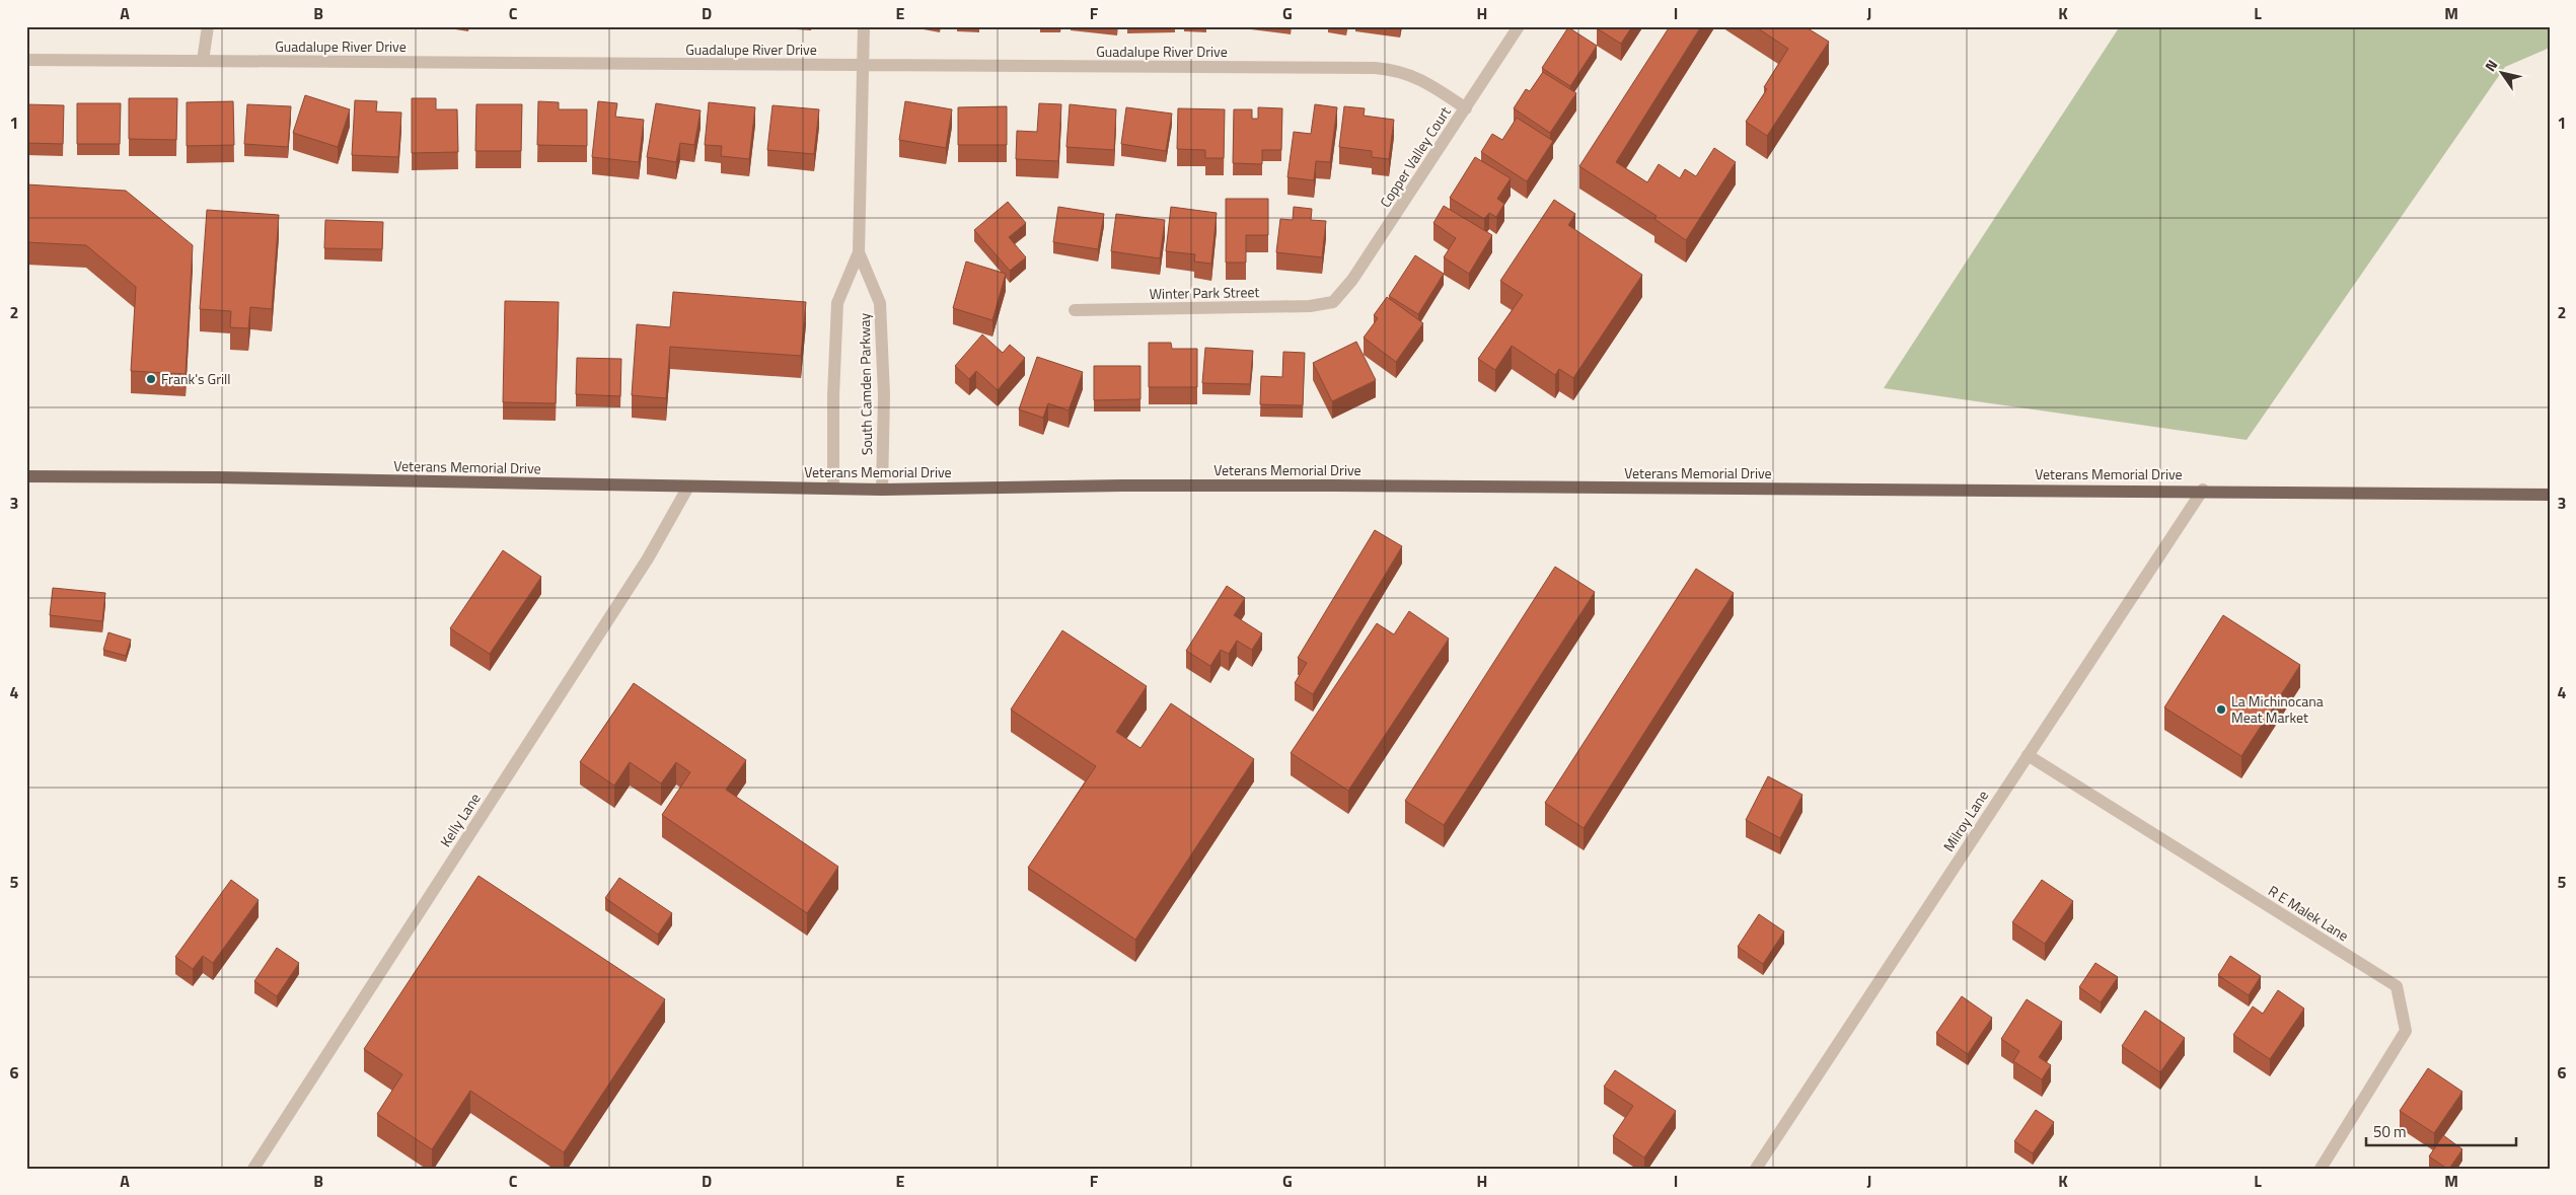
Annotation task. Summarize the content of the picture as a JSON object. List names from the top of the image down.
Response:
{
  "streets": {
    "main road": ["Veterans Memorial Drive"],
    "street": [
      "Guadalupe River Drive",
      "Copper Valley Court",
      "Winter Park Street",
      "South Camden Parkway",
      "Kelly Lane",
      "Milroy Lane",
      "R E Malek Lane"
    ]
  },
  "crossings": [
    ["Guadalupe River Drive", "Copper Valley Court"],
    ["Guadalupe River Drive", "South Camden Parkway"],
    ["Copper Valley Court", "Winter Park Street"],
    ["South Camden Parkway", "Veterans Memorial Drive"],
    ["Veterans Memorial Drive", "Kelly Lane"],
    ["Veterans Memorial Drive", "Milroy Lane"],
    ["Milroy Lane", "R E Malek Lane"]
  ],
  "places": ["Frank's Grill", "La Michinocana Meat Market"],
  "scale_bar": "50 m",
  "north": "top left",
  "grid": {
    "columns": [
      "A",
      "B",
      "C",
      "D",
      "E",
      "F",
      "G",
      "H",
      "I",
      "J",
      "K",
      "L",
      "M"
    ],
    "rows": [
      "1",
      "2",
      "3",
      "4",
      "5",
      "6"
    ]
  }
}
